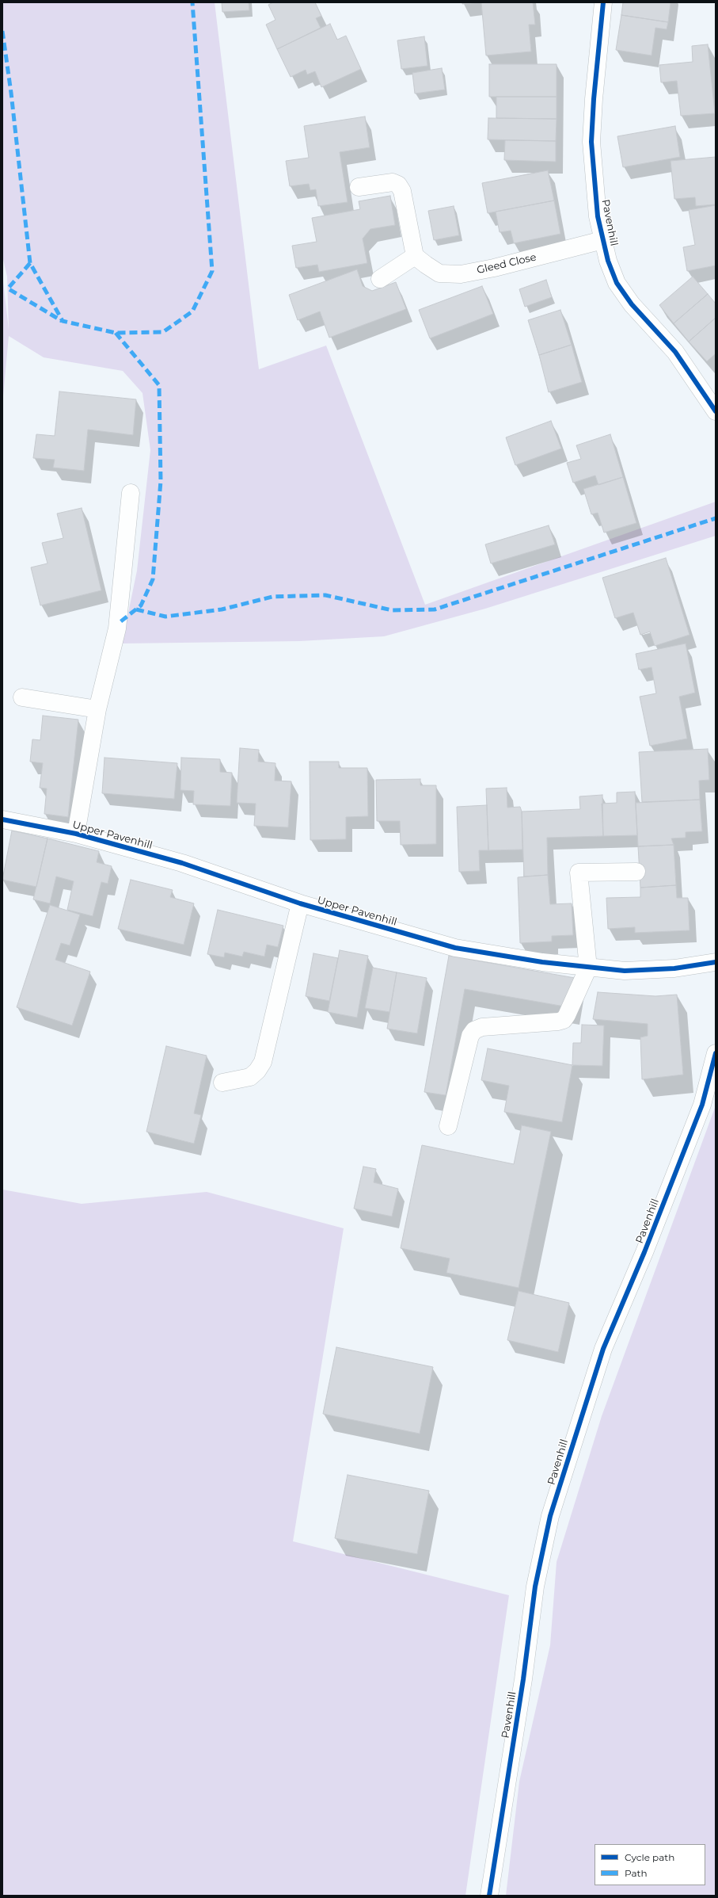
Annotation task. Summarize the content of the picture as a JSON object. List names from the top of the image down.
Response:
{
  "streets": {
    "street": ["Pavenhill", "Gleed Close", "Upper Pavenhill"]
  },
  "crossings": [
    ["Pavenhill", "Gleed Close"]
  ],
  "legend": ["Cycle path", "Path"]
}
